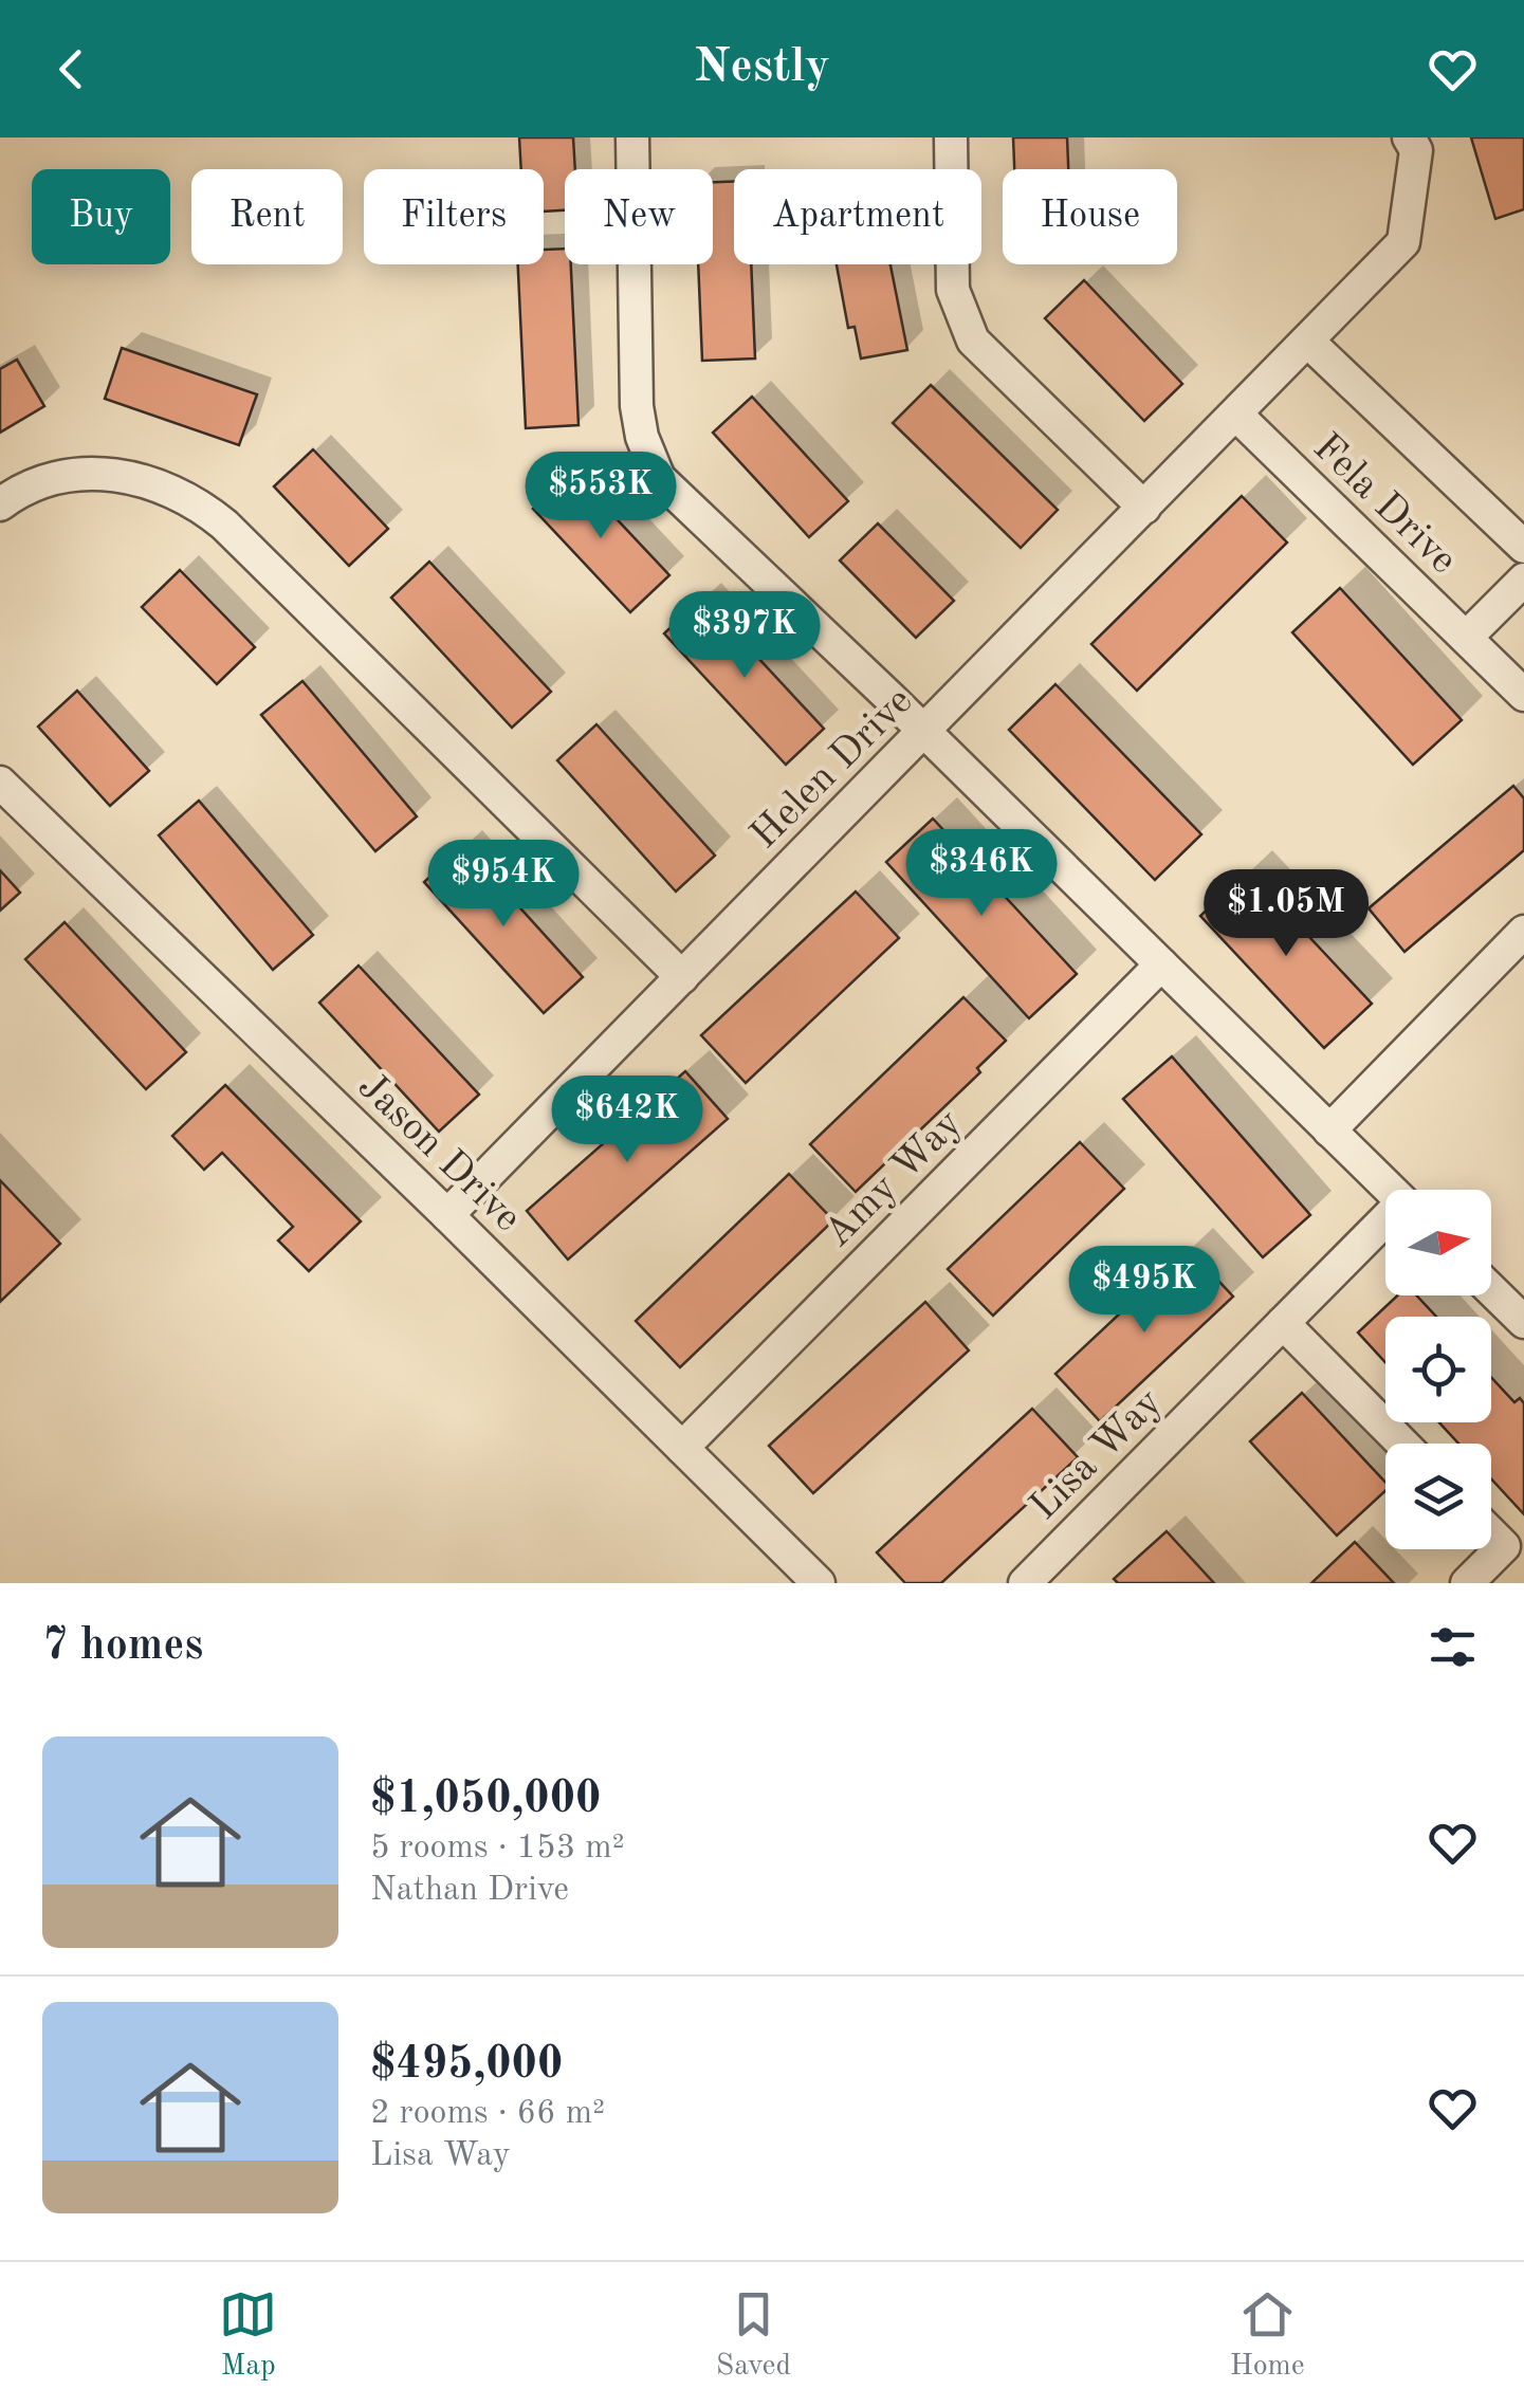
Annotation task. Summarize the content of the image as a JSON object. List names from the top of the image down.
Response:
{
  "streets": {
    "street": [
      "Fela Drive",
      "Helen Drive",
      "Jason Drive",
      "Amy Way",
      "Lisa Way"
    ]
  },
  "crossings": [
    ["Fela Drive", "Helen Drive"],
    ["Helen Drive", "Jason Drive"],
    ["Jason Drive", "Amy Way"]
  ],
  "north": "right",
  "page": {
    "header": "Nestly",
    "chip": [
      "Buy",
      "Rent",
      "Filters",
      "New",
      "Apartment",
      "House"
    ],
    "price": [
      "$553K",
      "$397K",
      "$346K",
      "$954K",
      "$1.05M",
      "$642K",
      "$495K"
    ],
    "heading": "7 homes",
    "list": [
      {
        "name": "$1,050,000",
        "note": "5 rooms · 153 m² · Nathan Drive"
      },
      {
        "name": "$495,000",
        "note": "2 rooms · 66 m² · Lisa Way"
      }
    ],
    "tabs": ["Map", "Saved", "Home"]
  }
}
